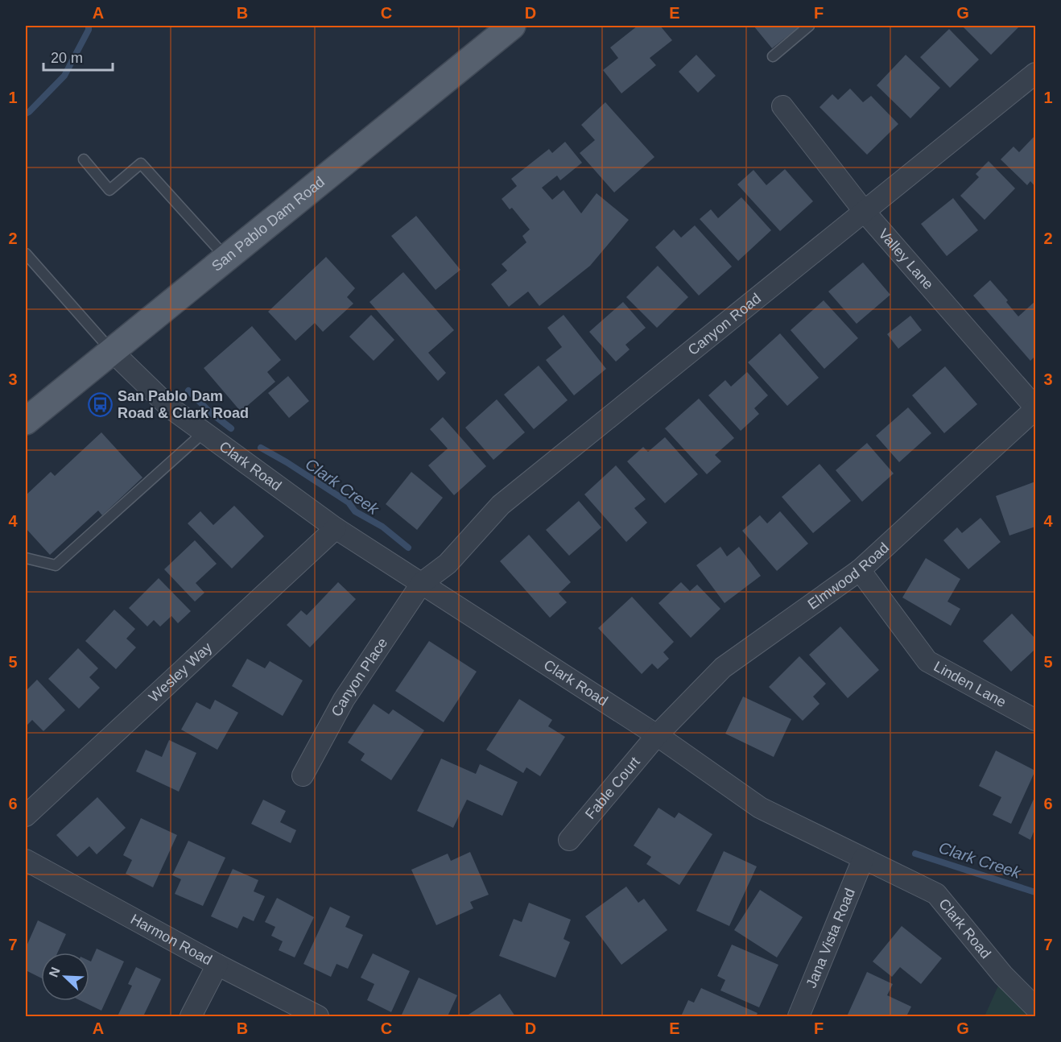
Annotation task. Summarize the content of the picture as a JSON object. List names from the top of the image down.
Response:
{
  "streets": {
    "main road": ["San Pablo Dam Road"],
    "street": [
      "Valley Lane",
      "Canyon Road",
      "Clark Road",
      "Elmwood Road",
      "Wesley Way",
      "Canyon Place",
      "Linden Lane",
      "Fable Court",
      "Jana Vista Road",
      "Harmon Road"
    ]
  },
  "crossings": [
    ["San Pablo Dam Road", "Clark Road"],
    ["Valley Lane", "Canyon Road"],
    ["Valley Lane", "Elmwood Road"],
    ["Canyon Road", "Clark Road"],
    ["Canyon Road", "Canyon Place"],
    ["Clark Road", "Elmwood Road"],
    ["Clark Road", "Wesley Way"],
    ["Clark Road", "Canyon Place"],
    ["Clark Road", "Fable Court"],
    ["Clark Road", "Jana Vista Road"],
    ["Elmwood Road", "Linden Lane"],
    ["Elmwood Road", "Fable Court"]
  ],
  "water": ["Clark Creek"],
  "places": {
    "bus stop": ["San Pablo Dam Road & Clark Road"]
  },
  "scale_bar": "20 m",
  "north": "top left",
  "grid": {
    "columns": [
      "A",
      "B",
      "C",
      "D",
      "E",
      "F",
      "G"
    ],
    "rows": [
      "1",
      "2",
      "3",
      "4",
      "5",
      "6",
      "7"
    ]
  }
}
